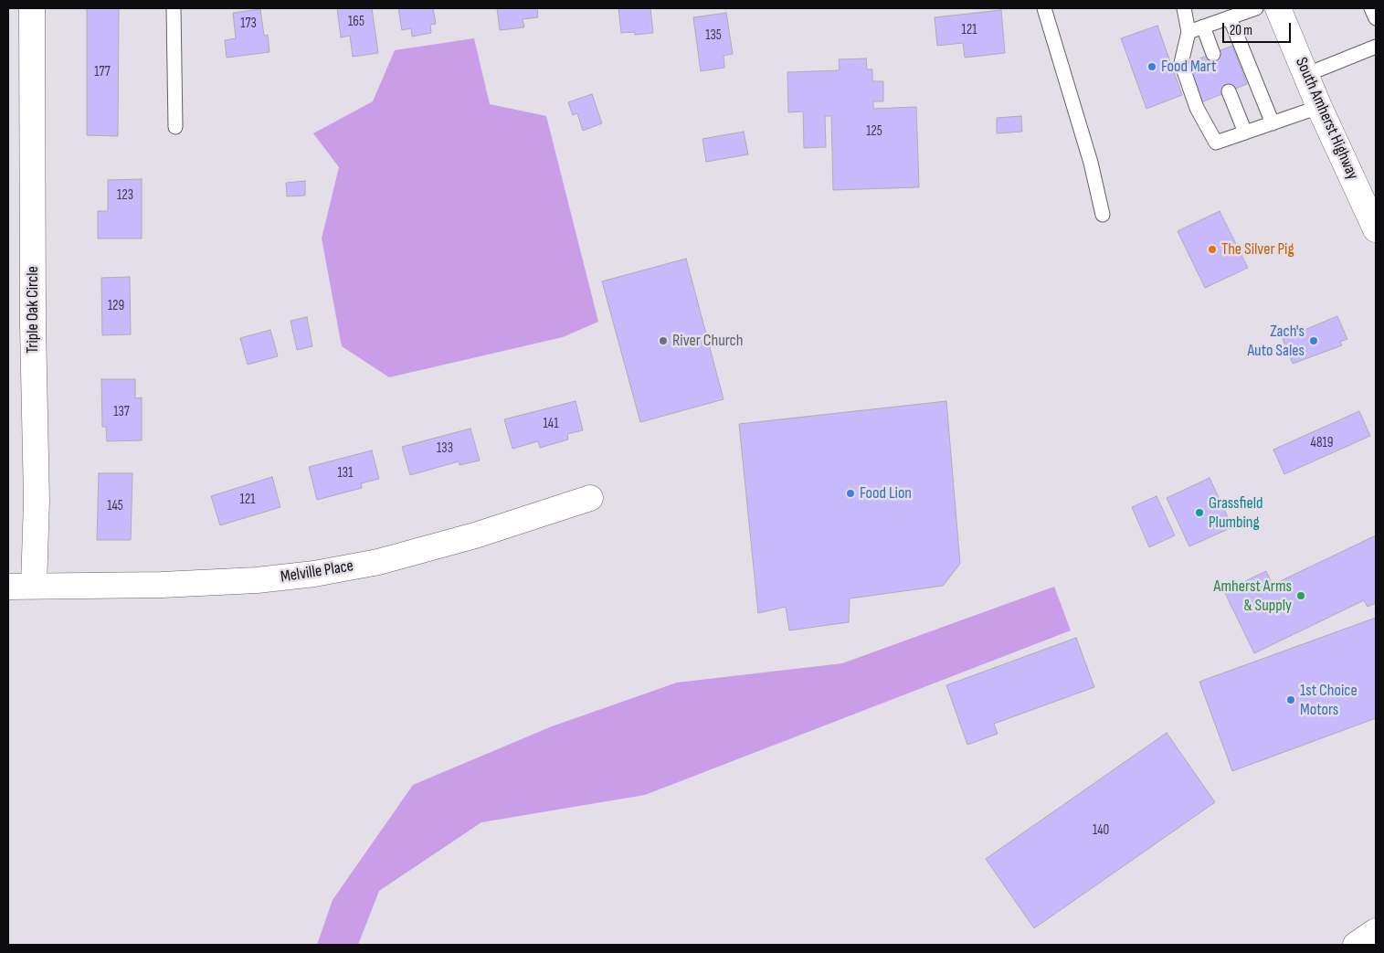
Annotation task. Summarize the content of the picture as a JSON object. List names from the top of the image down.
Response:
{
  "streets": {
    "street": ["South Amherst Highway", "Triple Oak Circle", "Melville Place"]
  },
  "crossings": [
    ["Triple Oak Circle", "Melville Place"]
  ],
  "places": [
    "Food Mart",
    "The Silver Pig",
    "River Church",
    "Zach's Auto Sales",
    "Food Lion",
    "Grassfield Plumbing",
    "Amherst Arms & Supply",
    "1st Choice Motors"
  ],
  "house_numbers": [
    "165",
    "173",
    "121",
    "135",
    "177",
    "125",
    "123",
    "129",
    "137",
    "141",
    "4819",
    "133",
    "131",
    "121",
    "145",
    "140"
  ],
  "scale_bar": "20 m"
}
